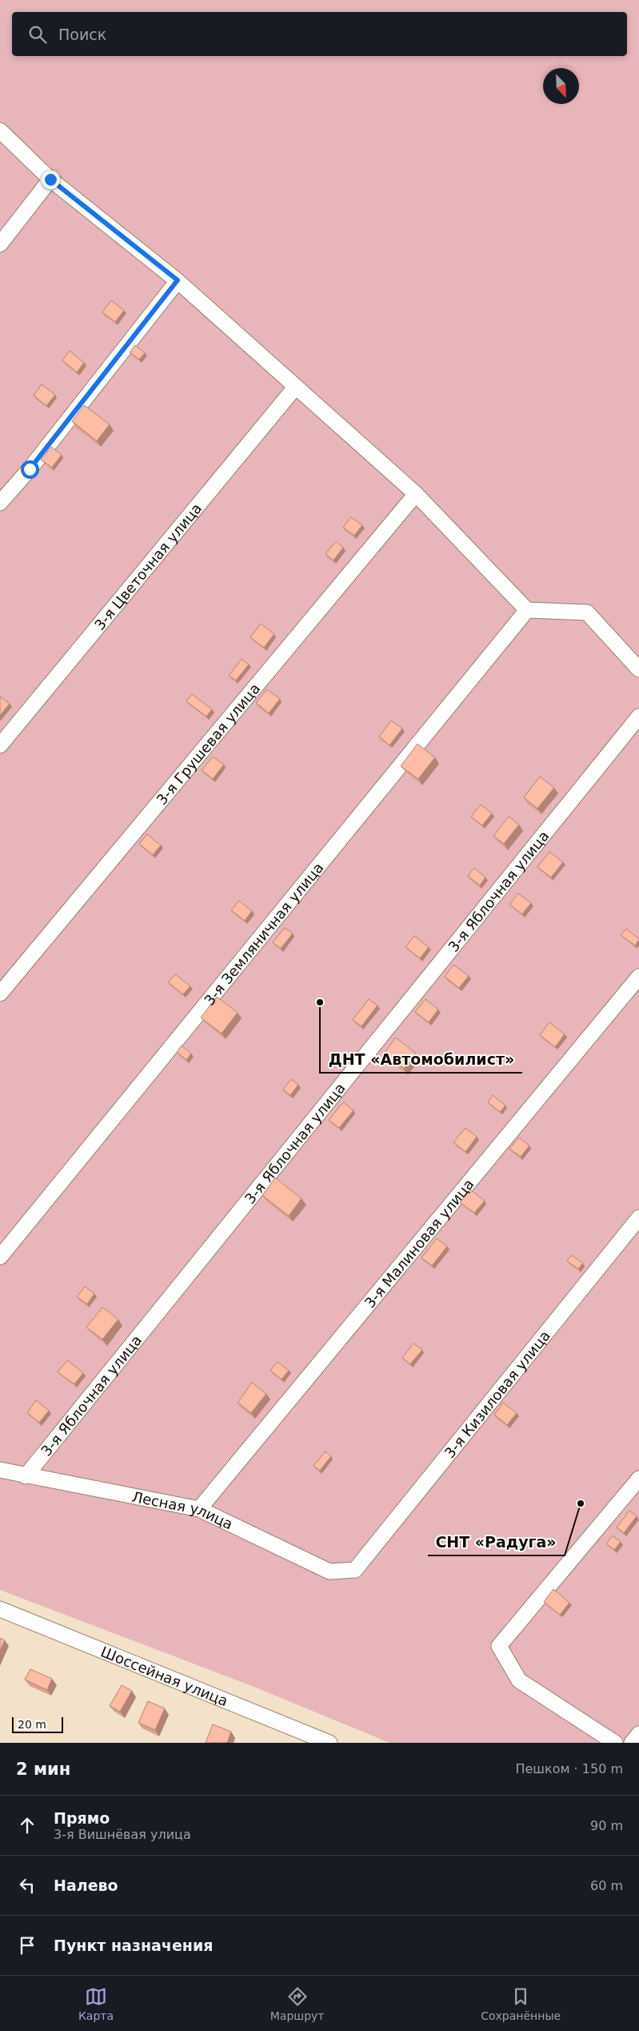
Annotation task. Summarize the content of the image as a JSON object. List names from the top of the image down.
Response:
{
  "streets": {
    "street": [
      "3-я Цветочная улица",
      "3-я Грушевая улица",
      "3-я Яблочная улица",
      "3-я Земляничная улица",
      "3-я Малиновая улица",
      "3-я Кизиловая улица",
      "Лесная улица",
      "Шоссейная улица"
    ]
  },
  "crossings": [
    ["3-я Яблочная улица", "Лесная улица"],
    ["3-я Малиновая улица", "Лесная улица"],
    ["3-я Кизиловая улица", "Лесная улица"]
  ],
  "places": ["ДНТ «Автомобилист»", "СНТ «Радуга»"],
  "scale_bar": "20 m",
  "north": "bottom right",
  "page": {
    "search": "Поиск",
    "scale": "20 m",
    "heading": ["2 мин", "Пешком · 150 m"],
    "list": [
      ["Прямо", "3-я Вишнёвая улица", "90 m"],
      ["Налево", "60 m"],
      "Пункт назначения"
    ],
    "nav": ["Карта", "Маршрут", "Сохранённые"]
  }
}
